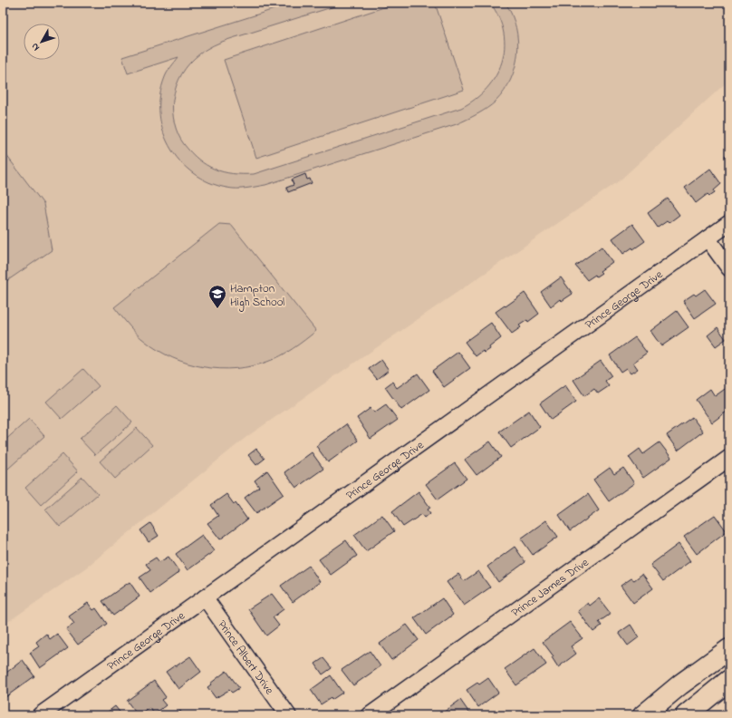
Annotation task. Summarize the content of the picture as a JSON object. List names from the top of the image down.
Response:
{
  "streets": {
    "street": ["Prince George Drive", "Prince James Drive", "Prince Albert Drive"]
  },
  "crossings": [
    ["Prince George Drive", "Prince Albert Drive"]
  ],
  "places": {
    "school or university": ["Hampton High School"]
  },
  "north": "bottom left"
}
